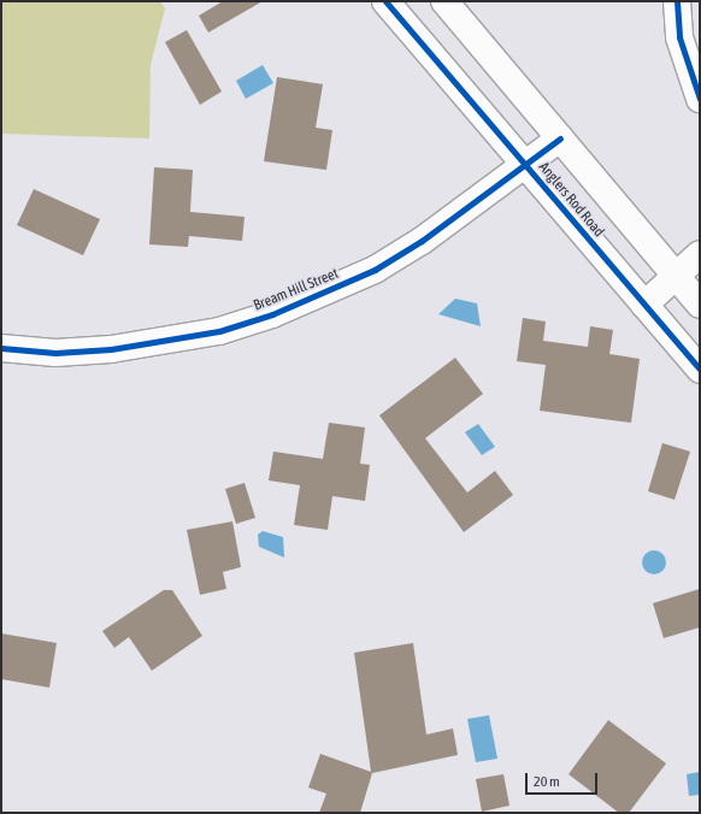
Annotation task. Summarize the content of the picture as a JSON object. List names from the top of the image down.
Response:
{
  "streets": {
    "street": ["Anglers Rod Road", "Bream Hill Street"]
  },
  "crossings": [
    ["Anglers Rod Road", "Bream Hill Street"]
  ],
  "scale_bar": "20 m"
}
